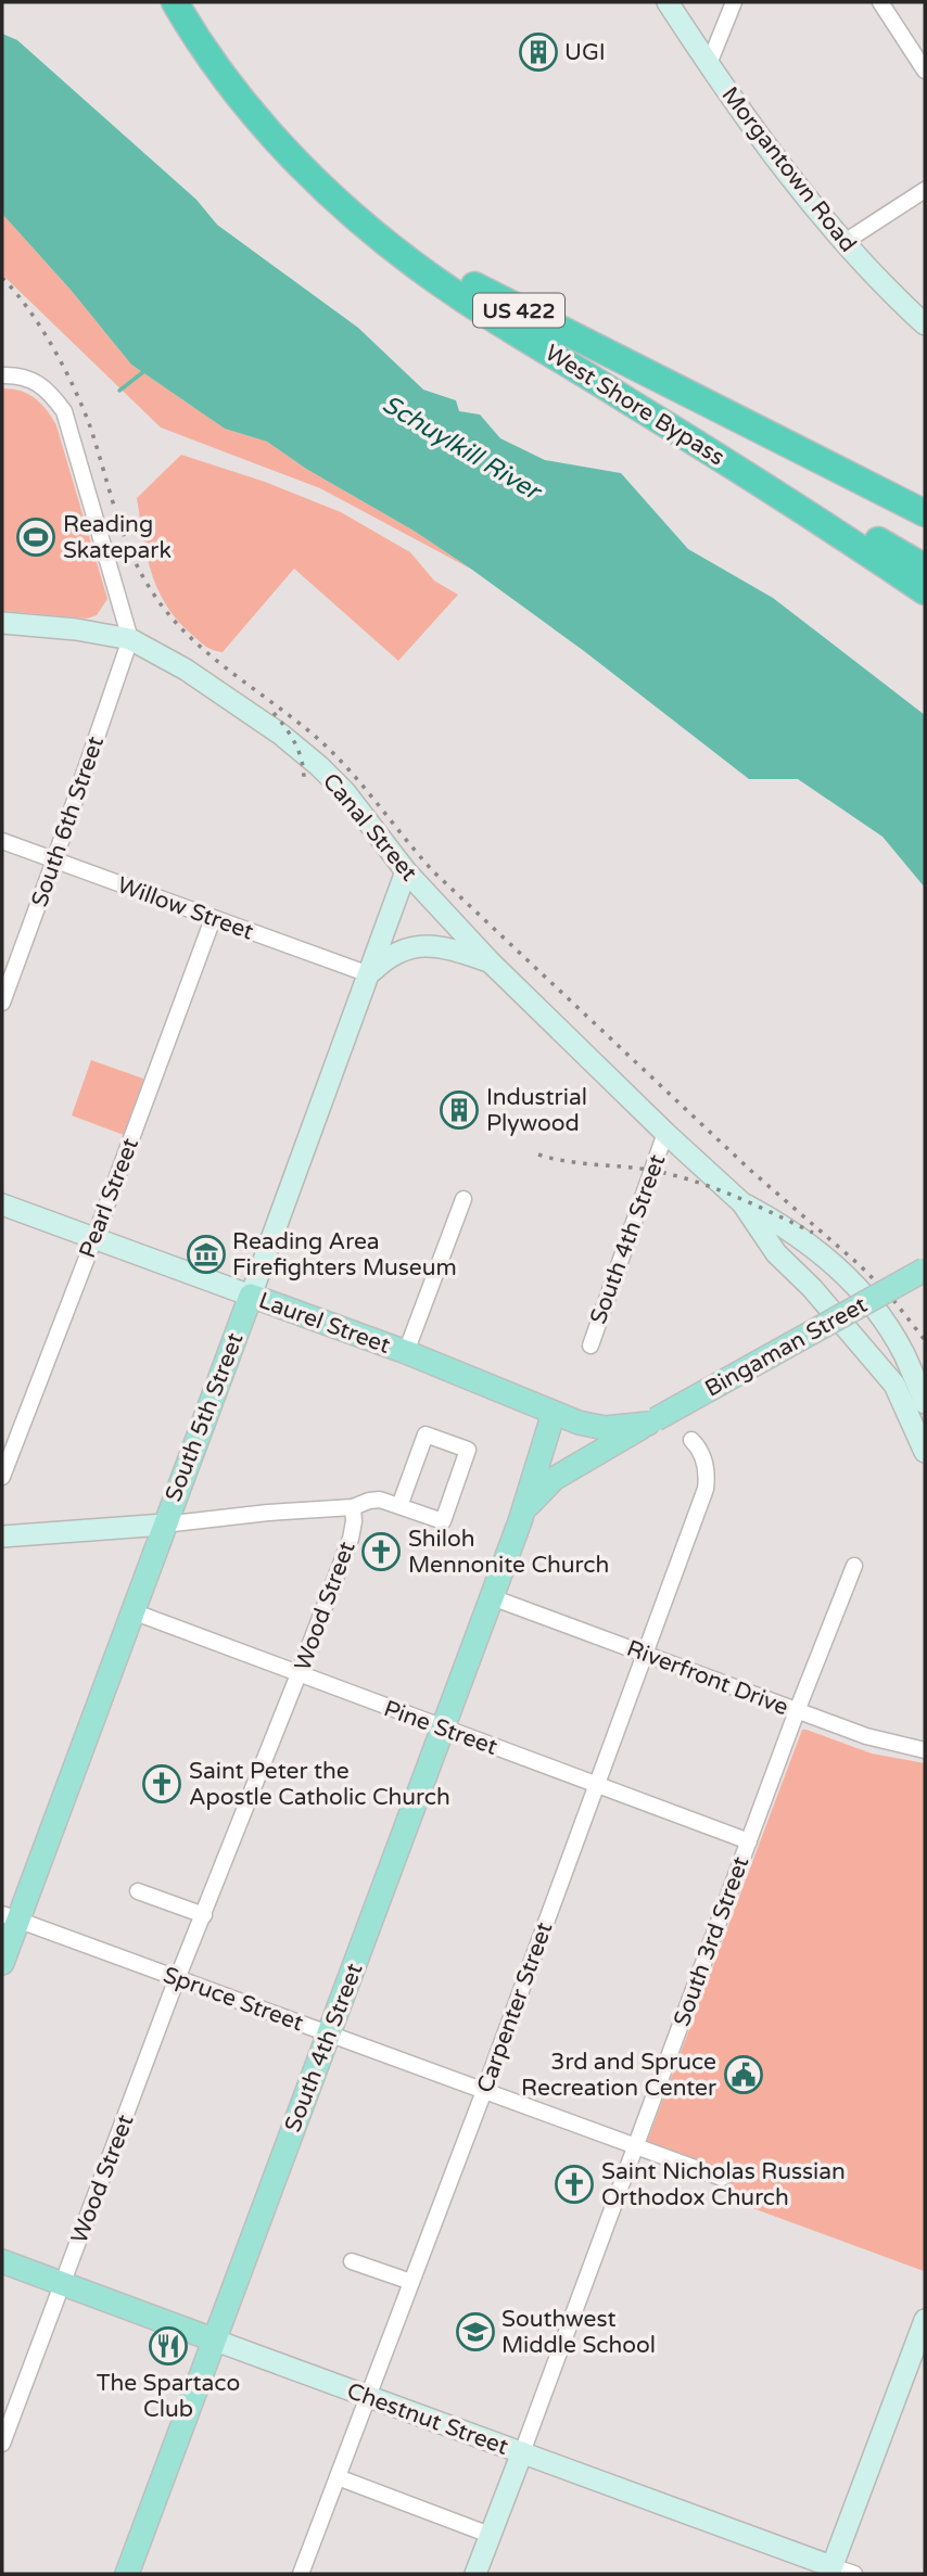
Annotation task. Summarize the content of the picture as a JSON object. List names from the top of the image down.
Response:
{
  "streets": {
    "highway": ["US 422", "West Shore Bypass"],
    "main road": [
      "South 4th Street",
      "Laurel Street",
      "Bingaman Street",
      "South 5th Street",
      "Chestnut Street"
    ],
    "street": [
      "Morgantown Road",
      "South 6th Street",
      "Canal Street",
      "Willow Street",
      "Pearl Street",
      "Wood Street",
      "Riverfront Drive",
      "Pine Street",
      "South 3rd Street",
      "Spruce Street",
      "Carpenter Street"
    ]
  },
  "crossings": [
    ["South 6th Street", "Canal Street"],
    ["South 6th Street", "Willow Street"],
    ["Canal Street", "South 4th Street"],
    ["Canal Street", "South 5th Street"],
    ["Willow Street", "Pearl Street"],
    ["Willow Street", "South 5th Street"],
    ["Pearl Street", "Laurel Street"],
    ["South 4th Street", "Laurel Street"],
    ["South 4th Street", "Bingaman Street"],
    ["South 4th Street", "Riverfront Drive"],
    ["South 4th Street", "Pine Street"],
    ["South 4th Street", "Spruce Street"],
    ["South 4th Street", "Chestnut Street"],
    ["Laurel Street", "Bingaman Street"],
    ["Laurel Street", "South 5th Street"],
    ["South 5th Street", "Pine Street"],
    ["South 5th Street", "Spruce Street"],
    ["Wood Street", "Pine Street"],
    ["Wood Street", "Spruce Street"],
    ["Wood Street", "Chestnut Street"],
    ["Riverfront Drive", "South 3rd Street"],
    ["Riverfront Drive", "Carpenter Street"],
    ["Pine Street", "South 3rd Street"],
    ["Pine Street", "Carpenter Street"],
    ["South 3rd Street", "Spruce Street"],
    ["South 3rd Street", "Chestnut Street"],
    ["Spruce Street", "Carpenter Street"],
    ["Carpenter Street", "Chestnut Street"]
  ],
  "water": ["Schuylkill River"],
  "places": {
    "building": ["UGI", "Industrial Plywood"],
    "sports": ["Reading Skatepark"],
    "museum": ["Reading Area Firefighters Museum"],
    "church": ["Shiloh Mennonite Church", "Saint Peter the Apostle Catholic Church", "Saint Nicholas Russian Orthodox Church"],
    "public building": ["3rd and Spruce Recreation Center"],
    "school or university": ["Southwest Middle School"],
    "restaurant": ["The Spartaco Club"]
  }
}
